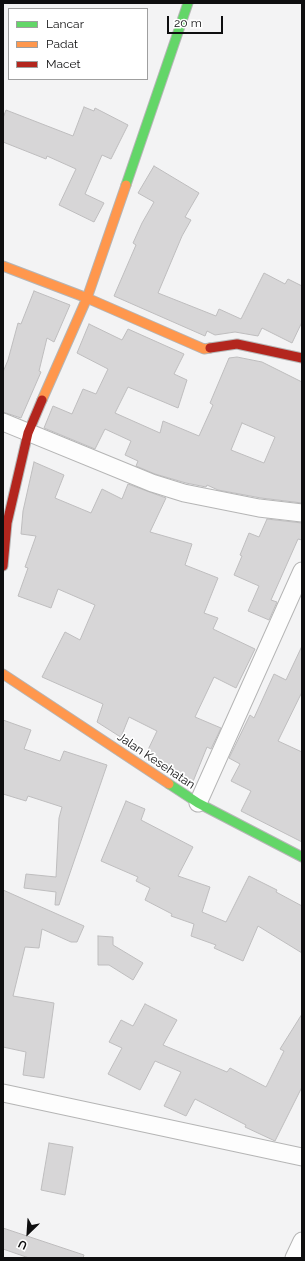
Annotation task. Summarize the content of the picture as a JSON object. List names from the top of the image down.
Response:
{
  "streets": {
    "street": ["Jalan Kesehatan"]
  },
  "legend": ["Lancar", "Padat", "Macet"],
  "scale_bar": "20 m",
  "north": "bottom left"
}
